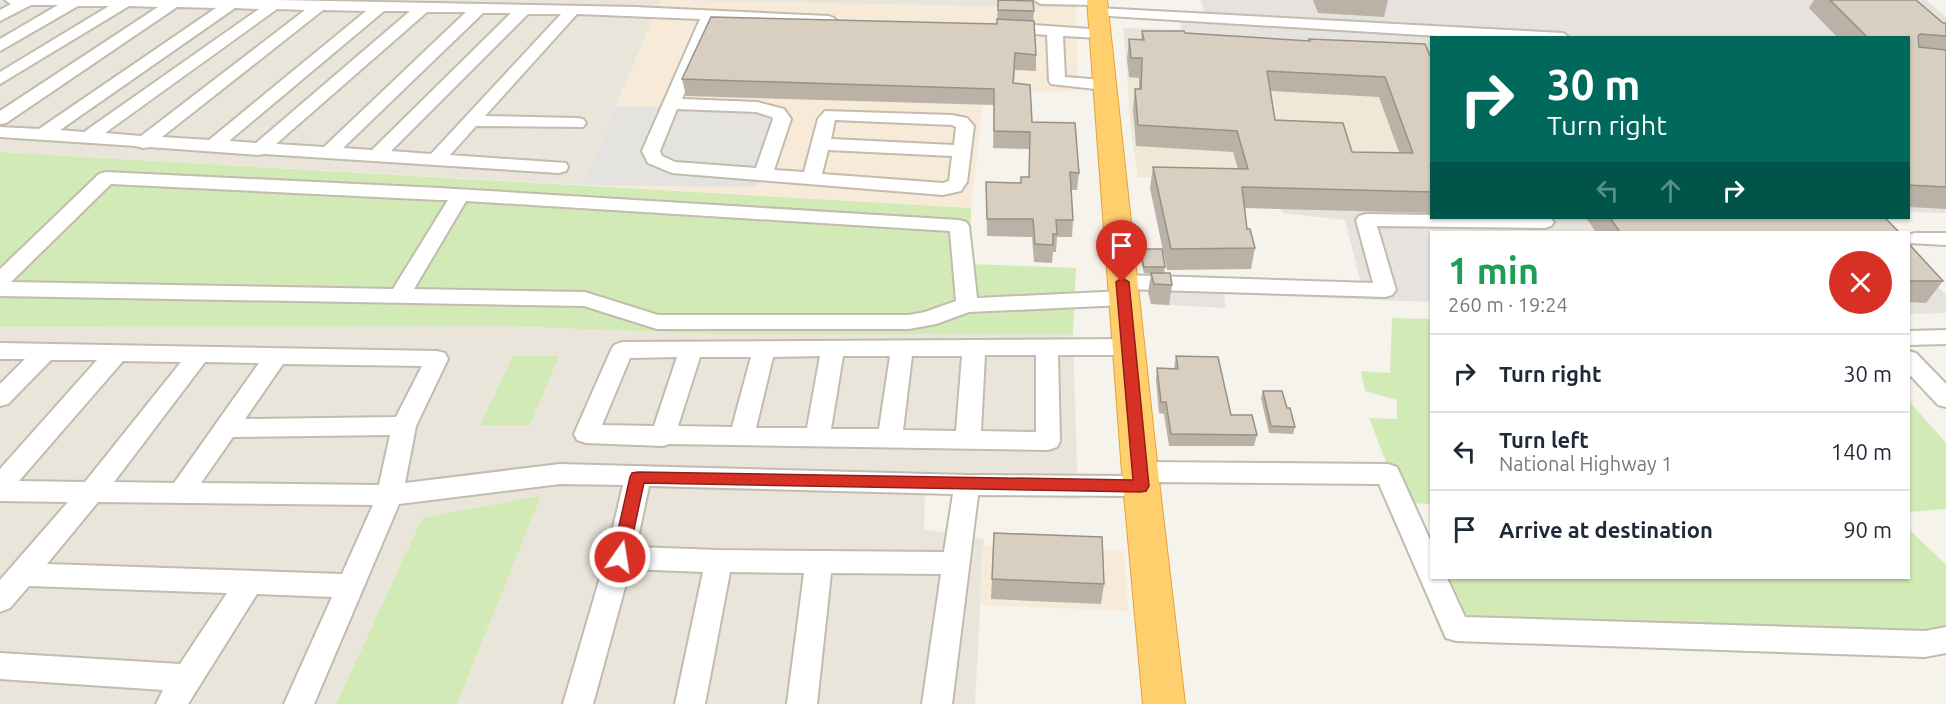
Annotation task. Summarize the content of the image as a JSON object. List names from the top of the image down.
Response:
{
  "page": {
    "turn": ["30 m", "Turn right"],
    "heading": ["1 min", "260 m · 19:24"],
    "list": [
      {
        "name": "Turn right",
        "value": "30 m"
      },
      {
        "name": "Turn left",
        "note": "National Highway 1",
        "value": "140 m"
      },
      {
        "name": "Arrive at destination",
        "value": "90 m"
      }
    ]
  }
}
